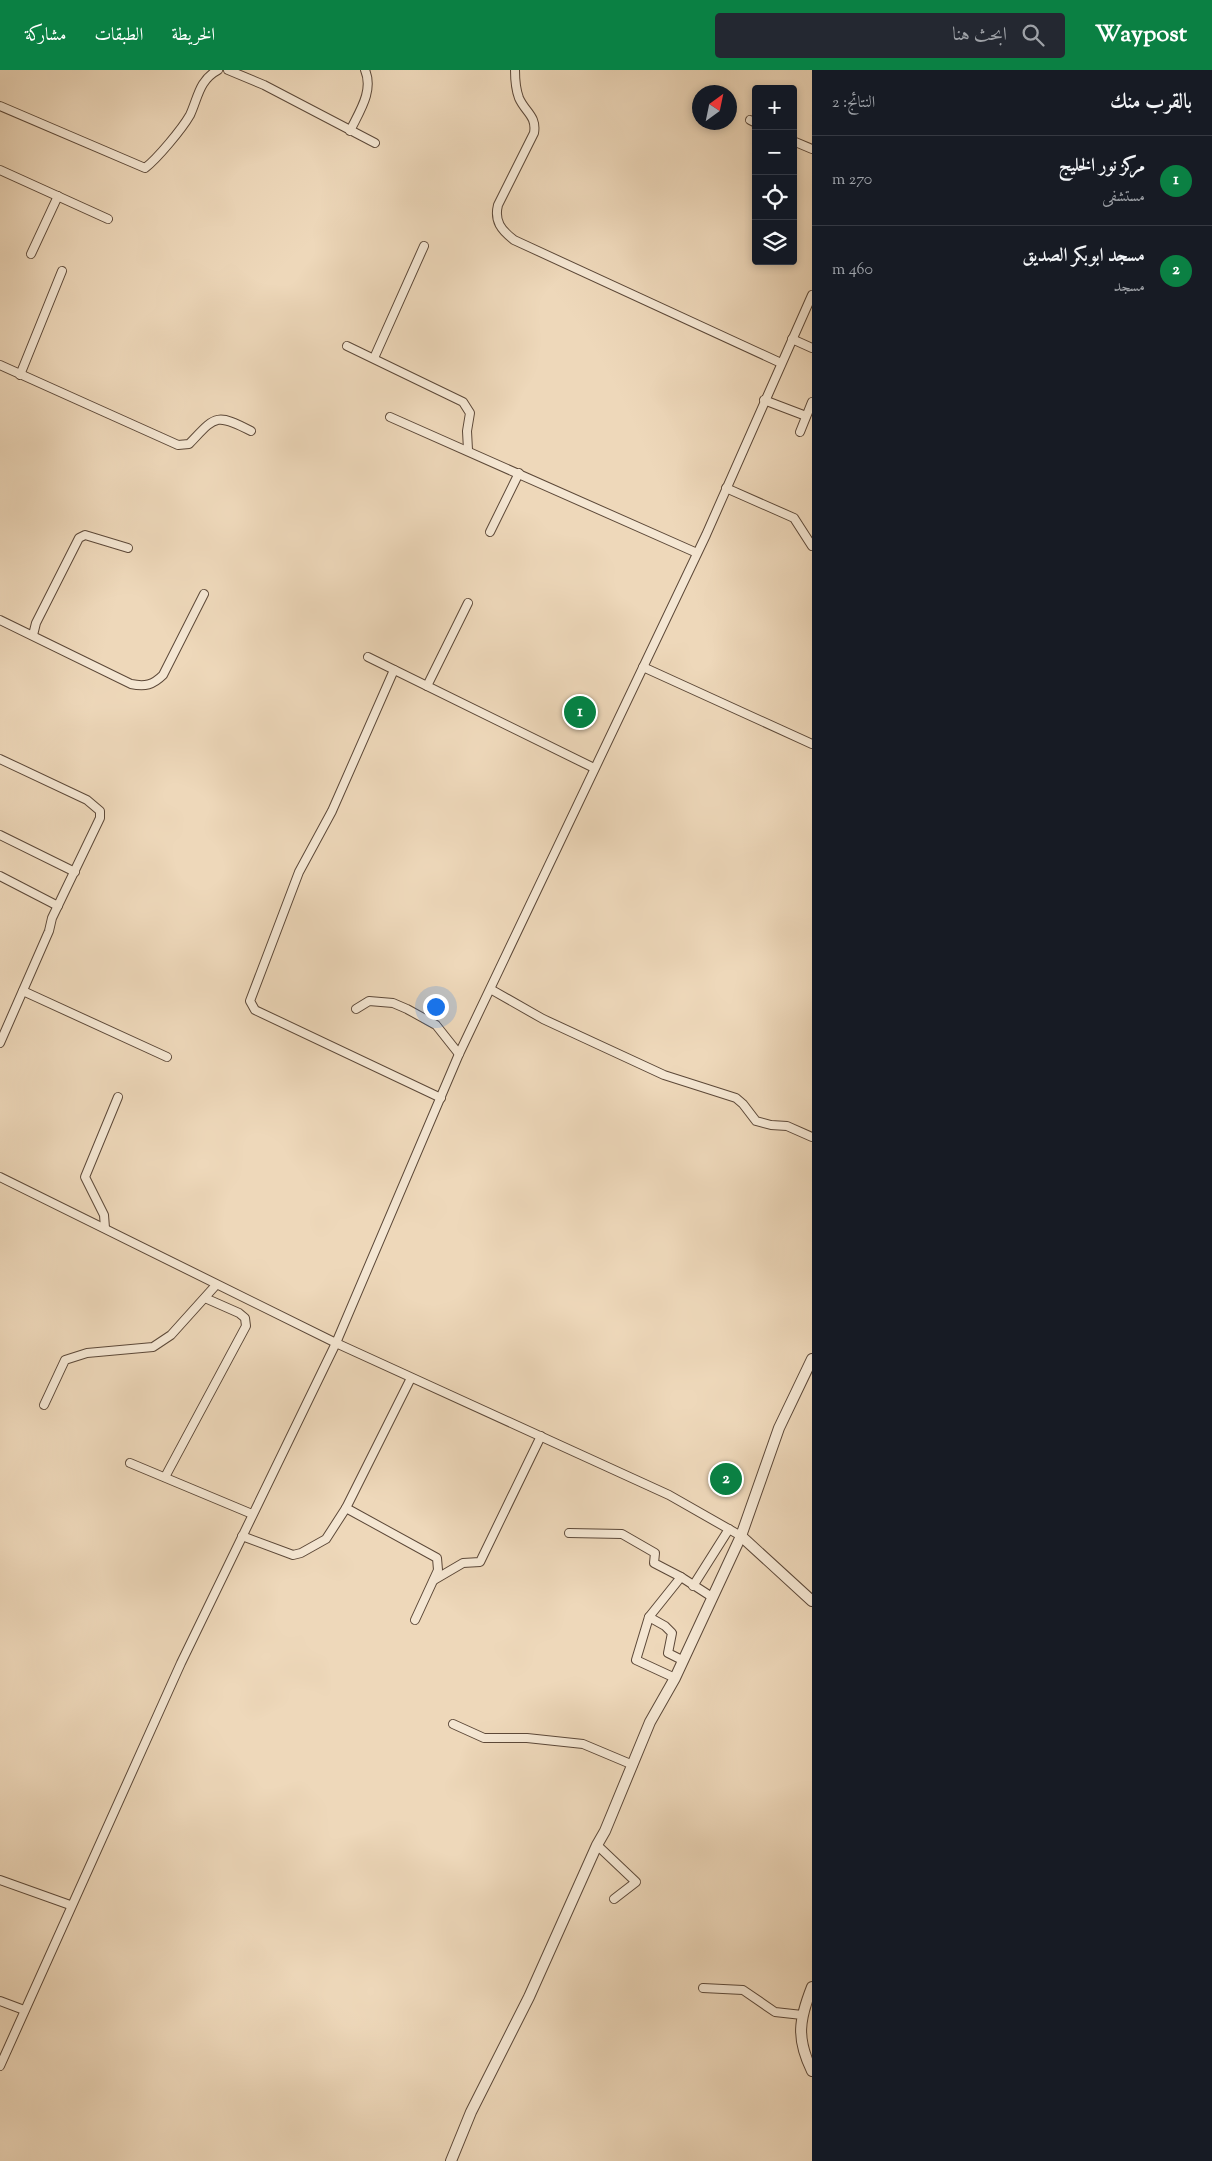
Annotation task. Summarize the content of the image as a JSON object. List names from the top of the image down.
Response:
{
  "north": "top right",
  "page": {
    "header": "Waypost",
    "search": "ابحث هنا",
    "nav": ["الخريطة", "الطبقات", "مشاركة"],
    "heading": ["بالقرب منك", "النتائج: 2"],
    "map_buttons": ["+", "−"],
    "list": [
      {
        "mark": "1",
        "name": "مركز نور الخليج",
        "note": "مستشفى",
        "value": "270 m"
      },
      {
        "mark": "2",
        "name": "مسجد ابوبكر الصديق",
        "note": "مسجد",
        "value": "460 m"
      }
    ],
    "pins": ["1", "2"]
  }
}
